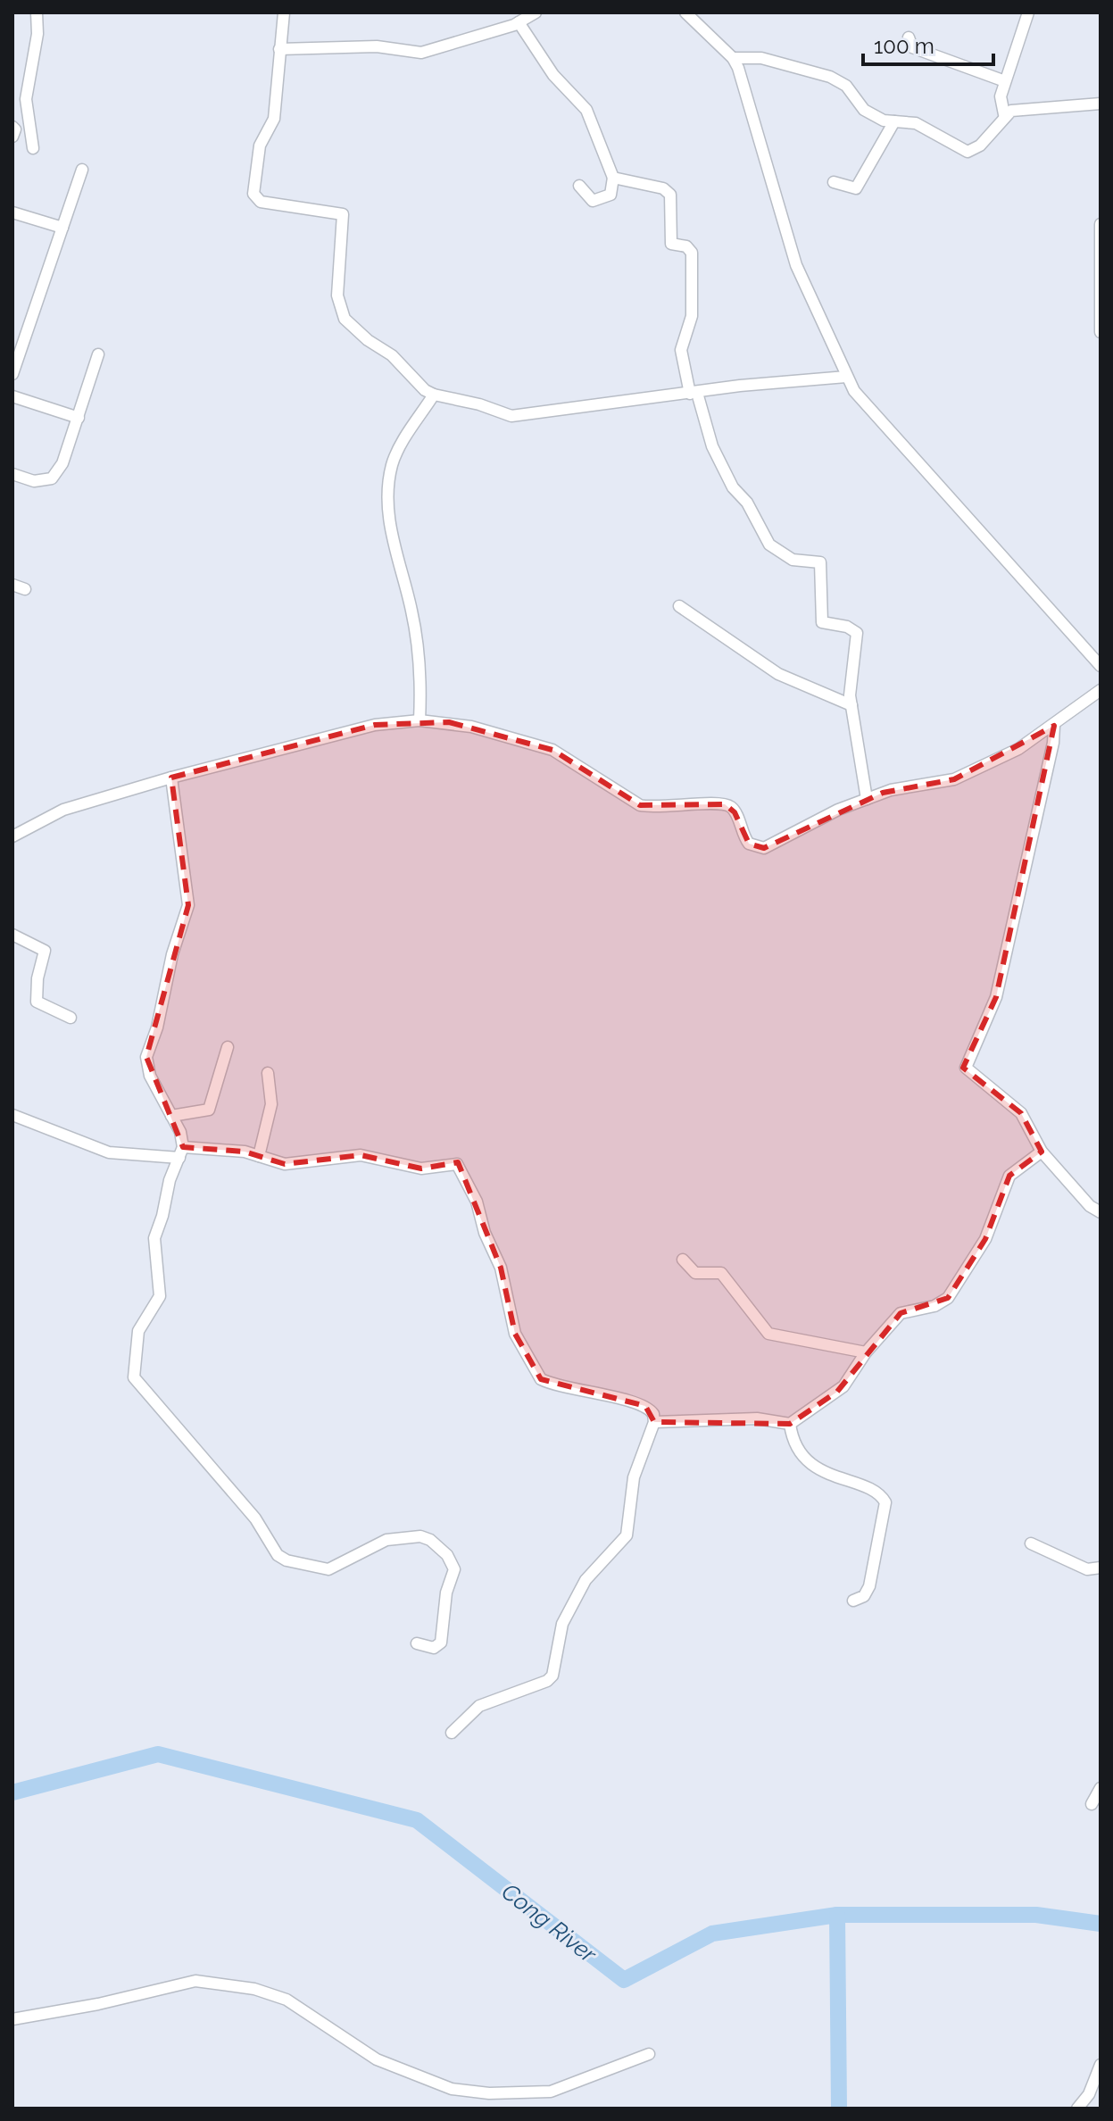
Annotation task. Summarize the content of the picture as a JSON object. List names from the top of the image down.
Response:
{
  "water": ["Cong River"],
  "scale_bar": "100 m"
}
